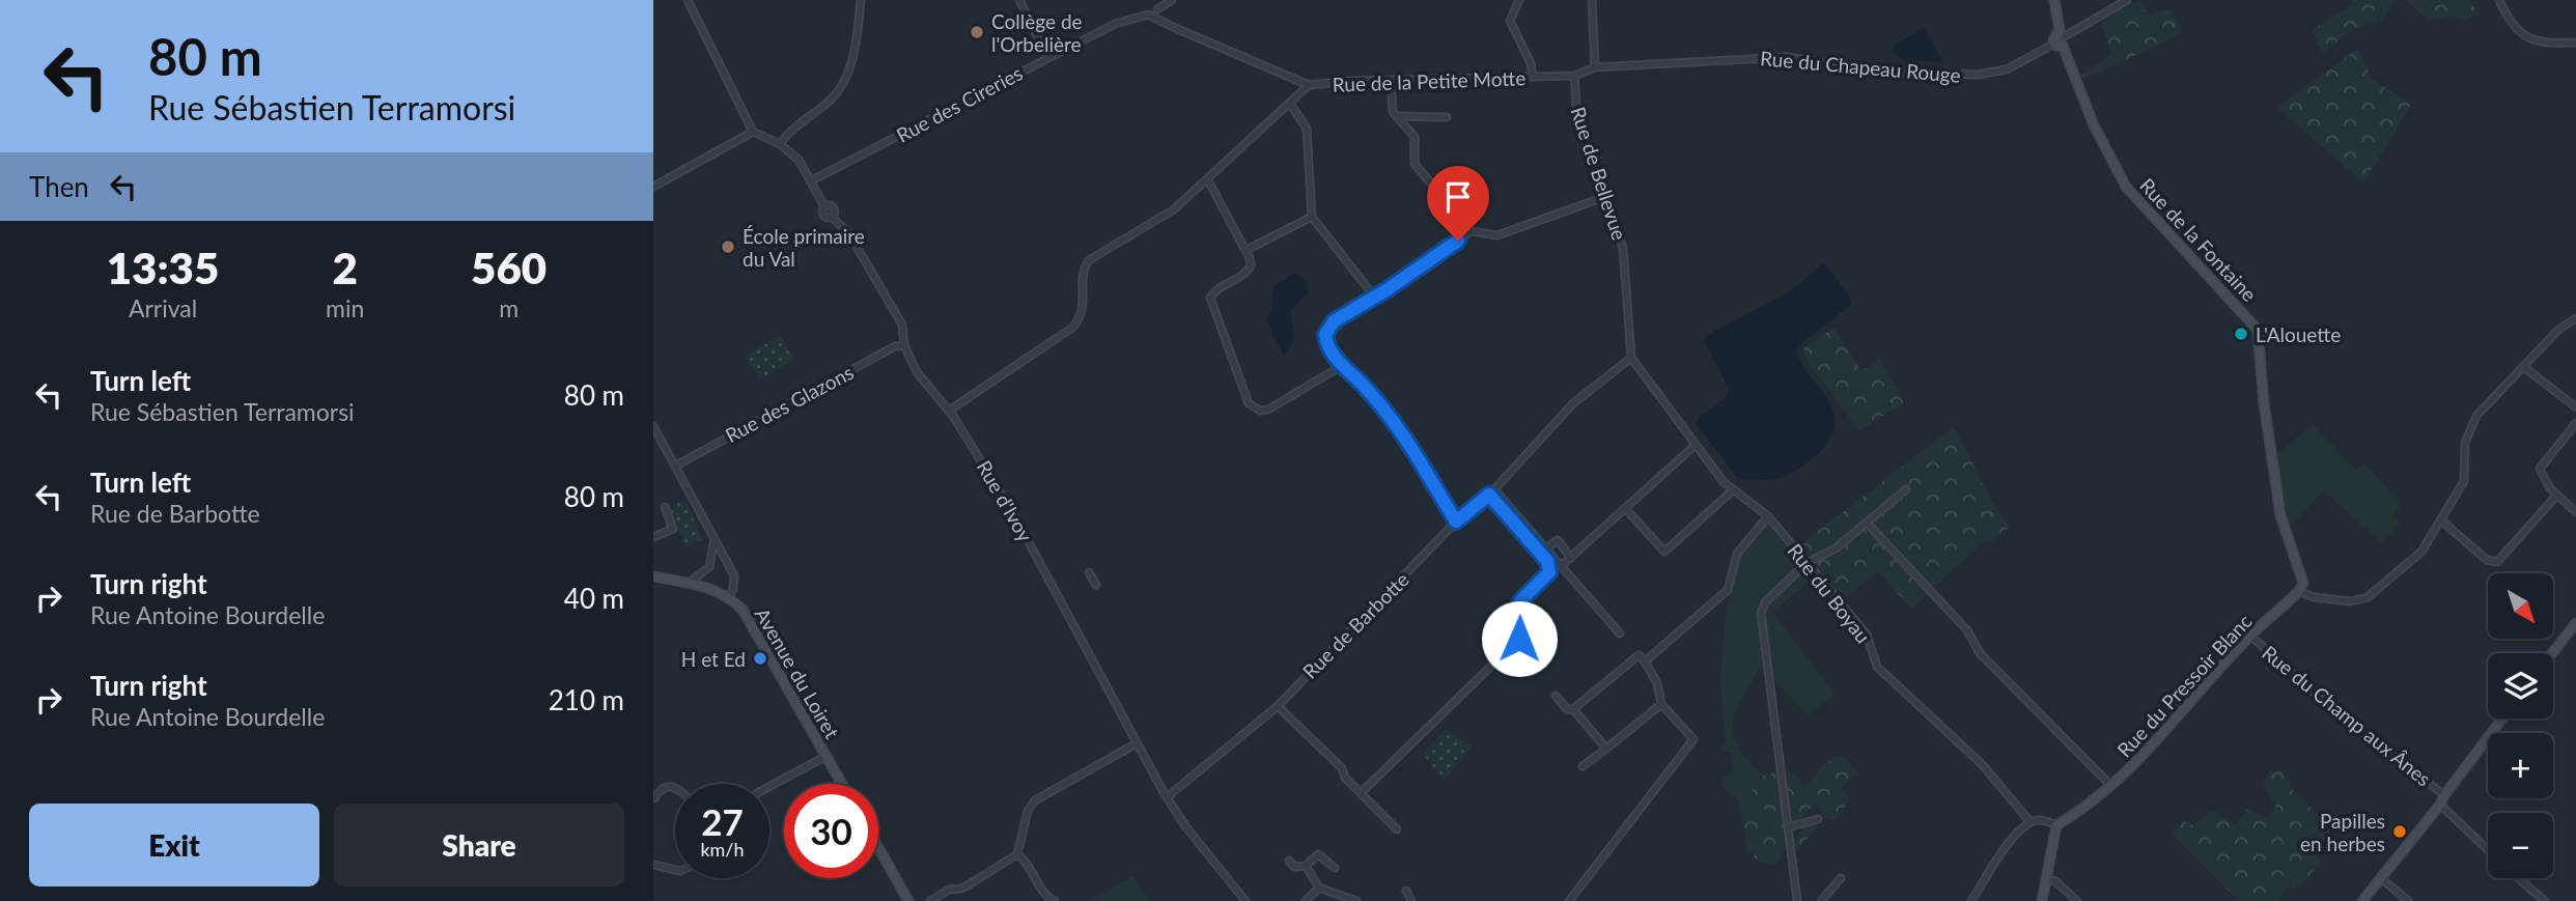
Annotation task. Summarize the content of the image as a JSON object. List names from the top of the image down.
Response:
{
  "streets": {
    "street": [
      "Rue du Chapeau Rouge",
      "Rue de la Petite Motte",
      "Rue des Cireries",
      "Rue de Bellevue",
      "Rue de la Fontaine",
      "Rue des Glazons",
      "Rue d'Ivoy",
      "Rue du Boyau",
      "Rue de Barbotte",
      "Avenue du Loiret",
      "Rue du Pressoir Blanc",
      "Rue du Champ aux Ânes"
    ]
  },
  "crossings": [
    ["Rue du Chapeau Rouge", "Rue de la Petite Motte"],
    ["Rue du Chapeau Rouge", "Rue de Bellevue"],
    ["Rue du Chapeau Rouge", "Rue de la Fontaine"],
    ["Rue de la Petite Motte", "Rue de Bellevue"],
    ["Rue de la Petite Motte", "Rue d'Ivoy"],
    ["Rue des Cireries", "Rue d'Ivoy"],
    ["Rue de Bellevue", "Rue du Boyau"],
    ["Rue de Bellevue", "Rue de Barbotte"],
    ["Rue de la Fontaine", "Rue du Pressoir Blanc"],
    ["Rue des Glazons", "Rue d'Ivoy"],
    ["Rue d'Ivoy", "Rue de Barbotte"],
    ["Rue du Boyau", "Rue de Barbotte"],
    ["Rue du Pressoir Blanc", "Rue du Champ aux Ânes"]
  ],
  "places": [
    "Collège de l'Orbelière",
    "École primaire du Val",
    "L'Alouette",
    "H et Ed",
    "Papilles en herbes"
  ],
  "north": "bottom right",
  "page": {
    "turn": ["80 m", "Rue Sébastien Terramorsi"],
    "then": "Then",
    "eta": [
      "13:35",
      "Arrival",
      "2",
      "min",
      "560",
      "m"
    ],
    "list": [
      {
        "name": "Turn left",
        "note": "Rue Sébastien Terramorsi",
        "value": "80 m"
      },
      {
        "name": "Turn left",
        "note": "Rue de Barbotte",
        "value": "80 m"
      },
      {
        "name": "Turn right",
        "note": "Rue Antoine Bourdelle",
        "value": "40 m"
      },
      {
        "name": "Turn right",
        "note": "Rue Antoine Bourdelle",
        "value": "210 m"
      }
    ],
    "map_buttons": ["+", "−"],
    "speed": "27 km/h",
    "limit": "30",
    "buttons": ["Exit", "Share"]
  }
}
